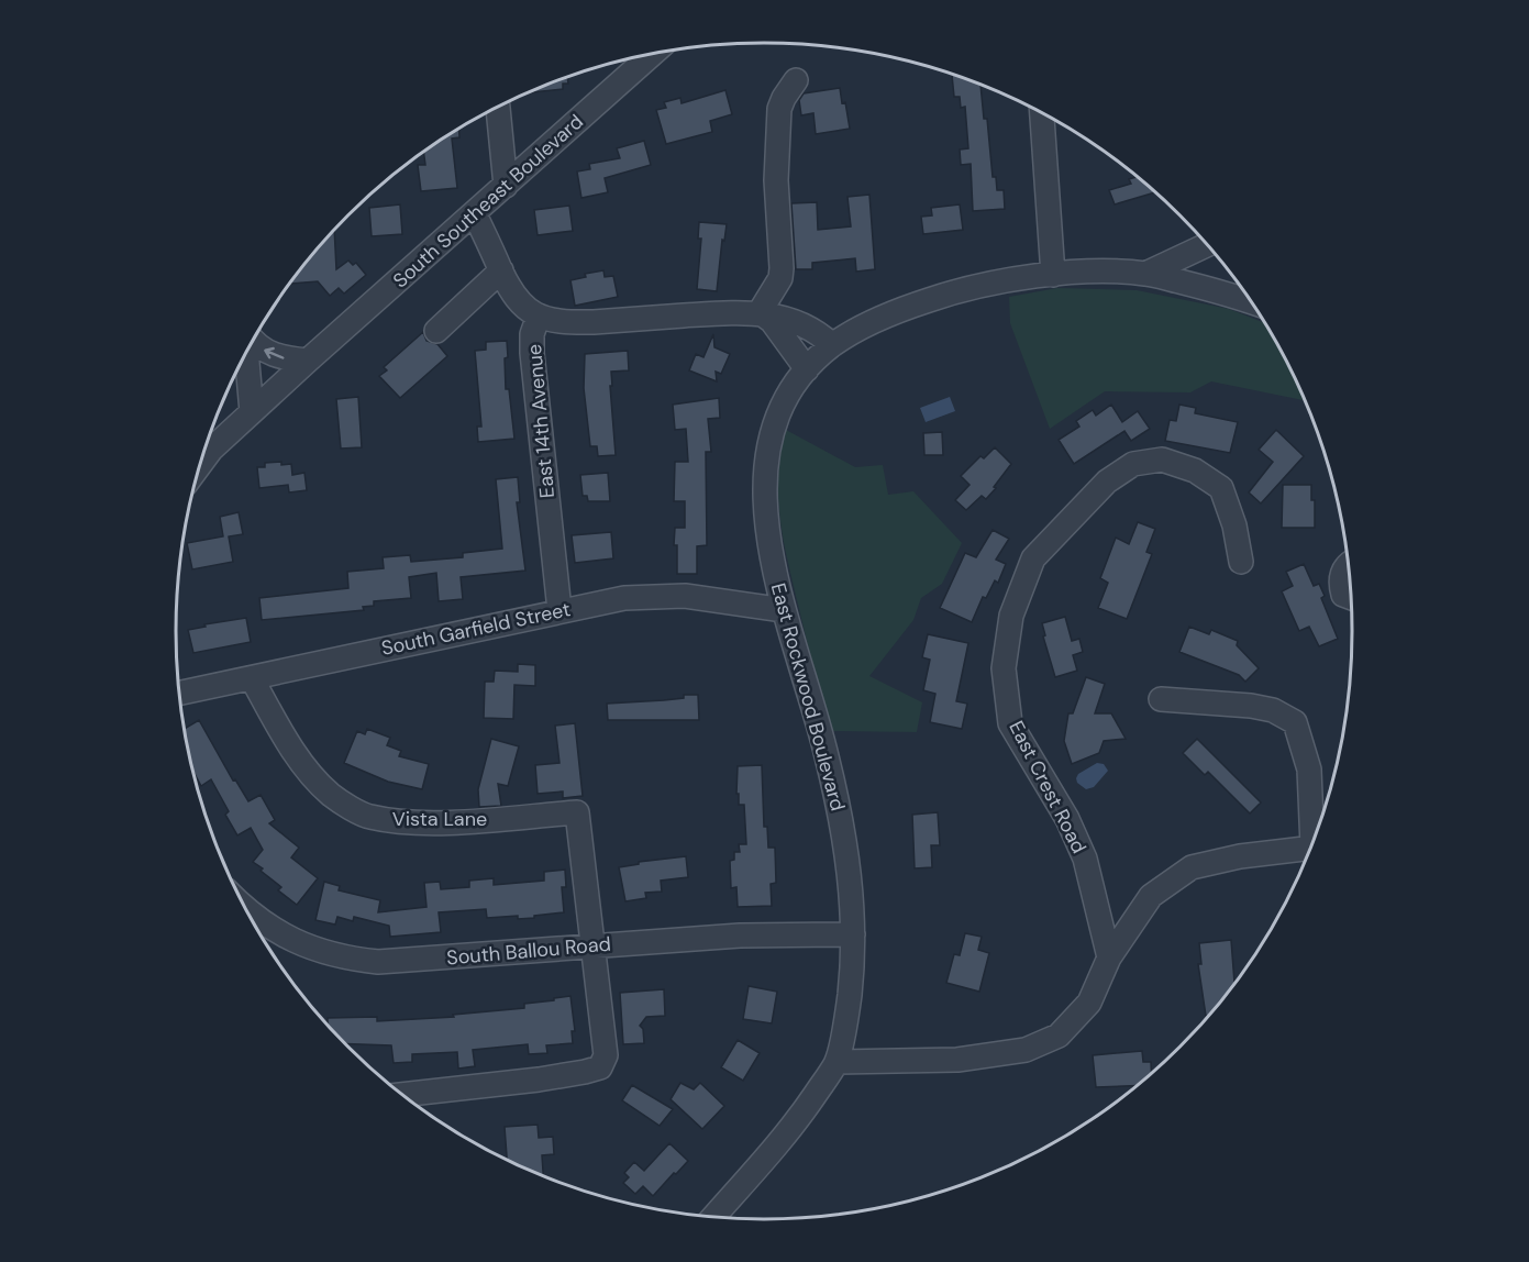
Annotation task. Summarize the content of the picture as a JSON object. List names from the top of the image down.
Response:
{
  "streets": {
    "street": [
      "South Southeast Boulevard",
      "East 14th Avenue",
      "South Garfield Street",
      "East Rockwood Boulevard",
      "East Crest Road",
      "Vista Lane",
      "South Ballou Road"
    ]
  },
  "crossings": [
    ["South Southeast Boulevard", "East 14th Avenue"],
    ["East 14th Avenue", "South Garfield Street"],
    ["South Garfield Street", "East Rockwood Boulevard"],
    ["South Garfield Street", "Vista Lane"],
    ["East Rockwood Boulevard", "South Ballou Road"],
    ["Vista Lane", "South Ballou Road"]
  ]
}
